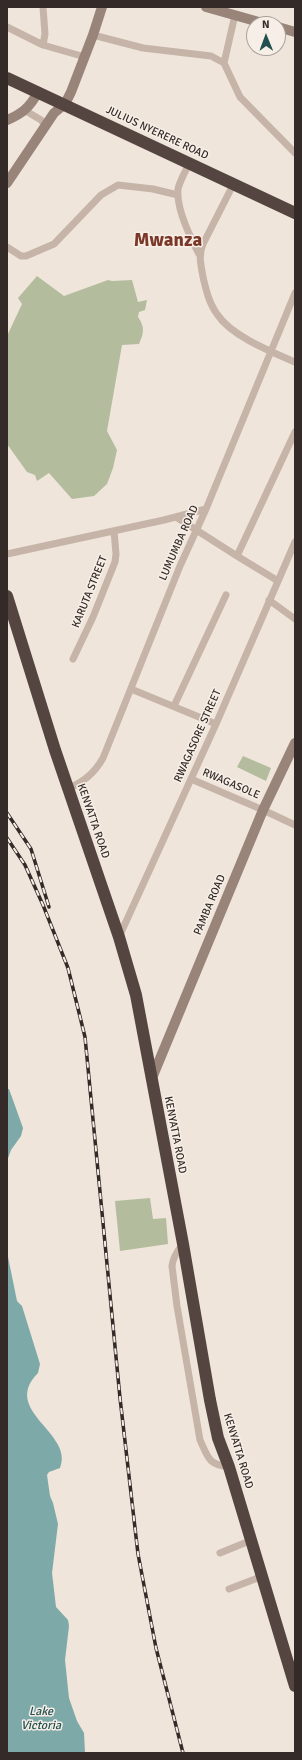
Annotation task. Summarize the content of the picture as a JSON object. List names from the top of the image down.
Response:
{
  "streets": {
    "highway": ["JULIUS NYERERE ROAD", "KENYATTA ROAD"],
    "main road": ["PAMBA ROAD"],
    "street": [
      "LUMUMBA ROAD",
      "KARUTA STREET",
      "RWAGASORE STREET",
      "RWAGASOLE"
    ]
  },
  "crossings": [
    ["LUMUMBA ROAD", "KENYATTA ROAD"],
    ["RWAGASORE STREET", "RWAGASOLE"],
    ["RWAGASORE STREET", "KENYATTA ROAD"],
    ["RWAGASOLE", "PAMBA ROAD"],
    ["KENYATTA ROAD", "PAMBA ROAD"]
  ],
  "districts": ["Mwanza"],
  "water": ["Lake Victoria"],
  "north": "top"
}
